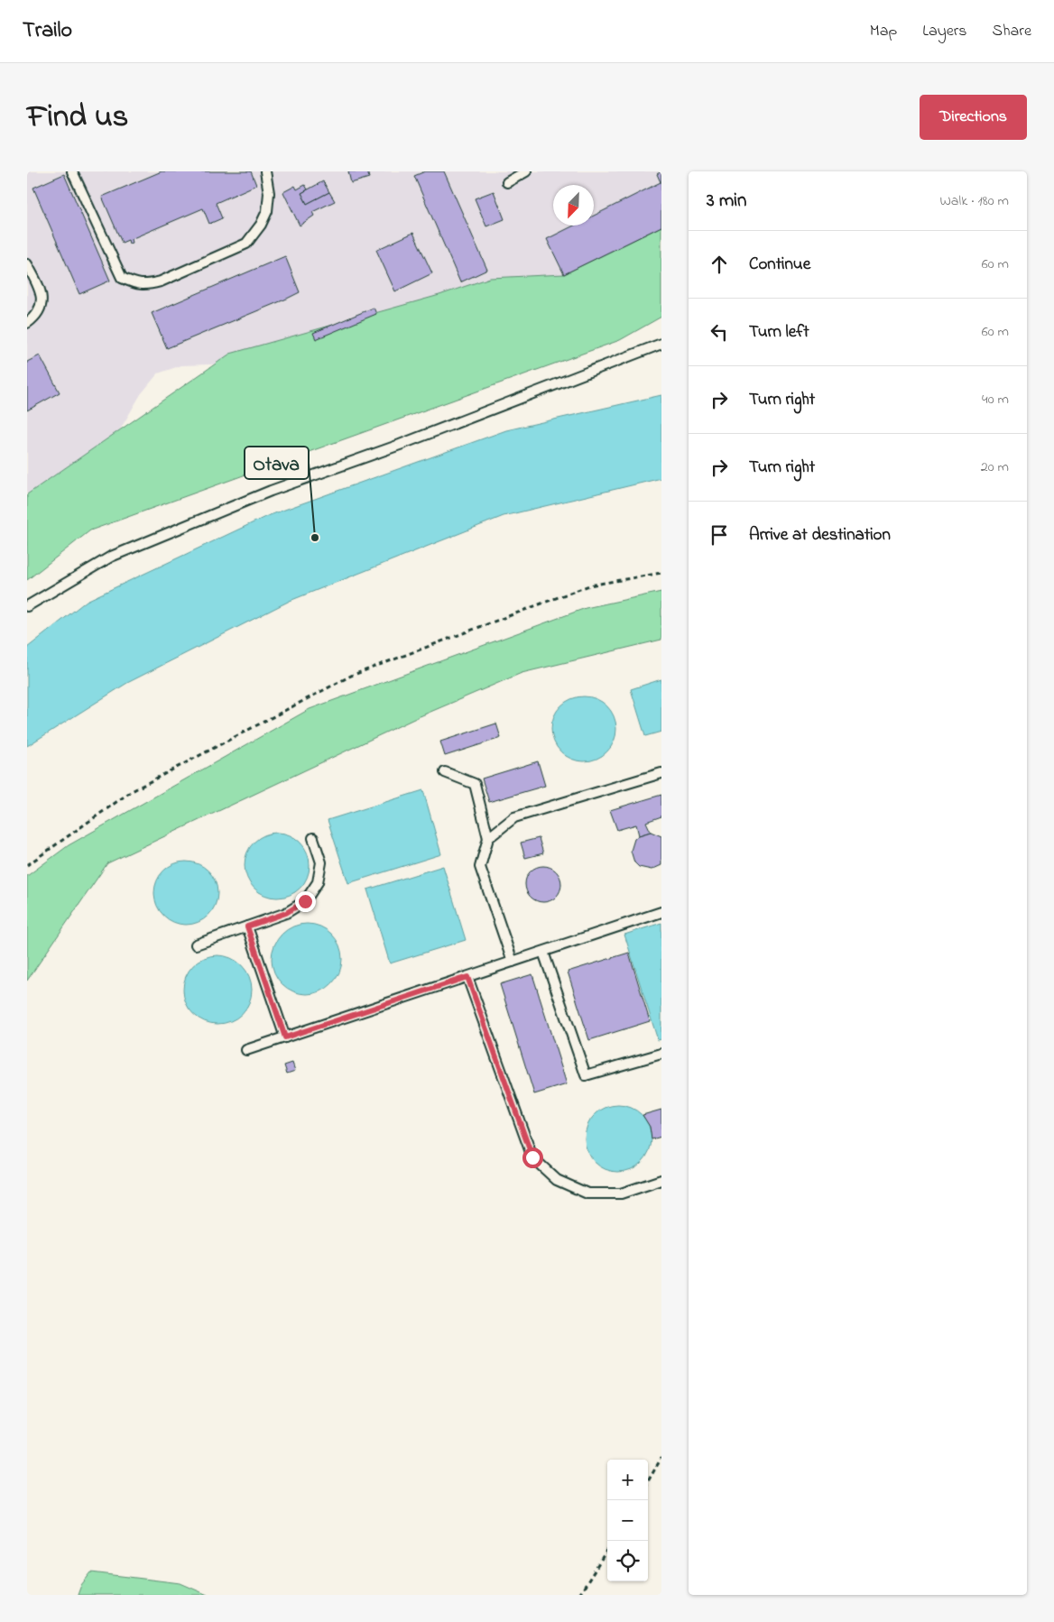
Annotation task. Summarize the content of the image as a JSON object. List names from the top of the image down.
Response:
{
  "places": ["Otava"],
  "north": "bottom left",
  "page": {
    "header": "Trailo",
    "nav": ["Map", "Layers", "Share"],
    "title": "Find us",
    "buttons": "Directions",
    "heading": ["3 min", "Walk · 180 m"],
    "list": [
      ["Continue", "60 m"],
      ["Turn left", "60 m"],
      ["Turn right", "40 m"],
      ["Turn right", "20 m"],
      "Arrive at destination"
    ],
    "map_buttons": ["+", "−"]
  }
}
